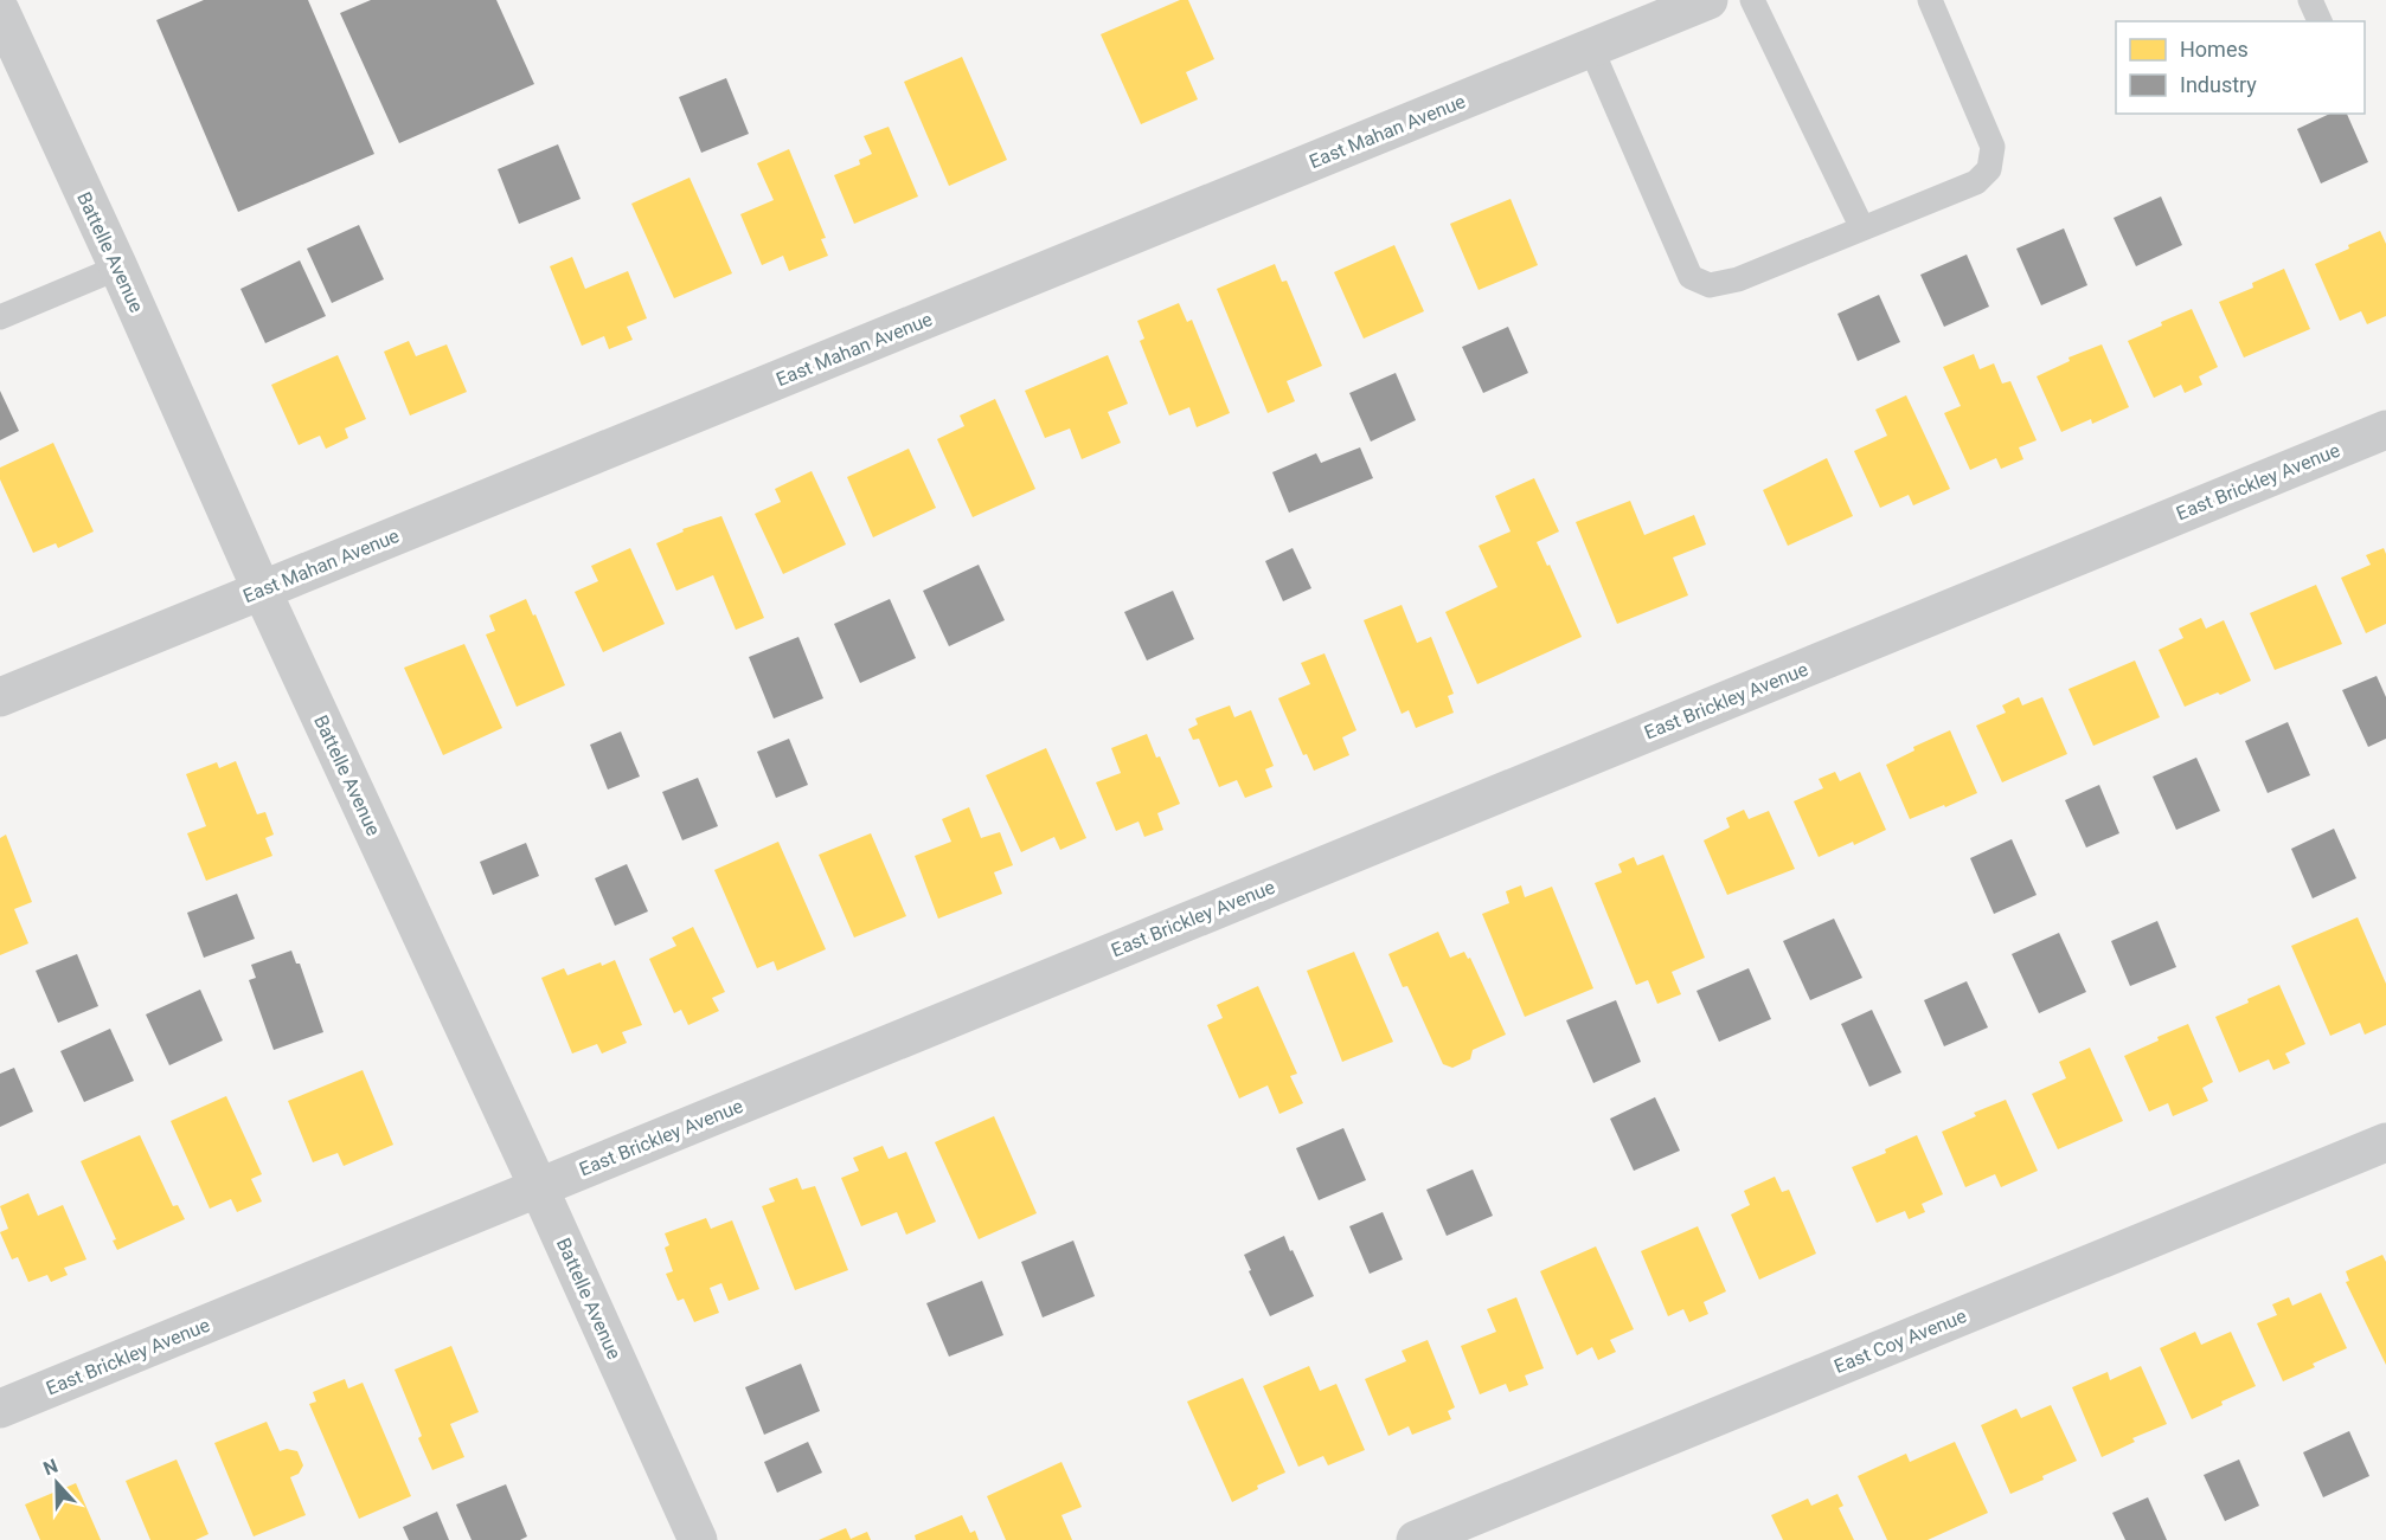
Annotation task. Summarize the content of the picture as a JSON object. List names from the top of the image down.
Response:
{
  "streets": {
    "street": [
      "East Mahan Avenue",
      "Battelle Avenue",
      "East Brickley Avenue",
      "East Coy Avenue"
    ]
  },
  "crossings": [
    ["East Mahan Avenue", "Battelle Avenue"],
    ["Battelle Avenue", "East Brickley Avenue"]
  ],
  "legend": ["Homes", "Industry"],
  "north": "top"
}
